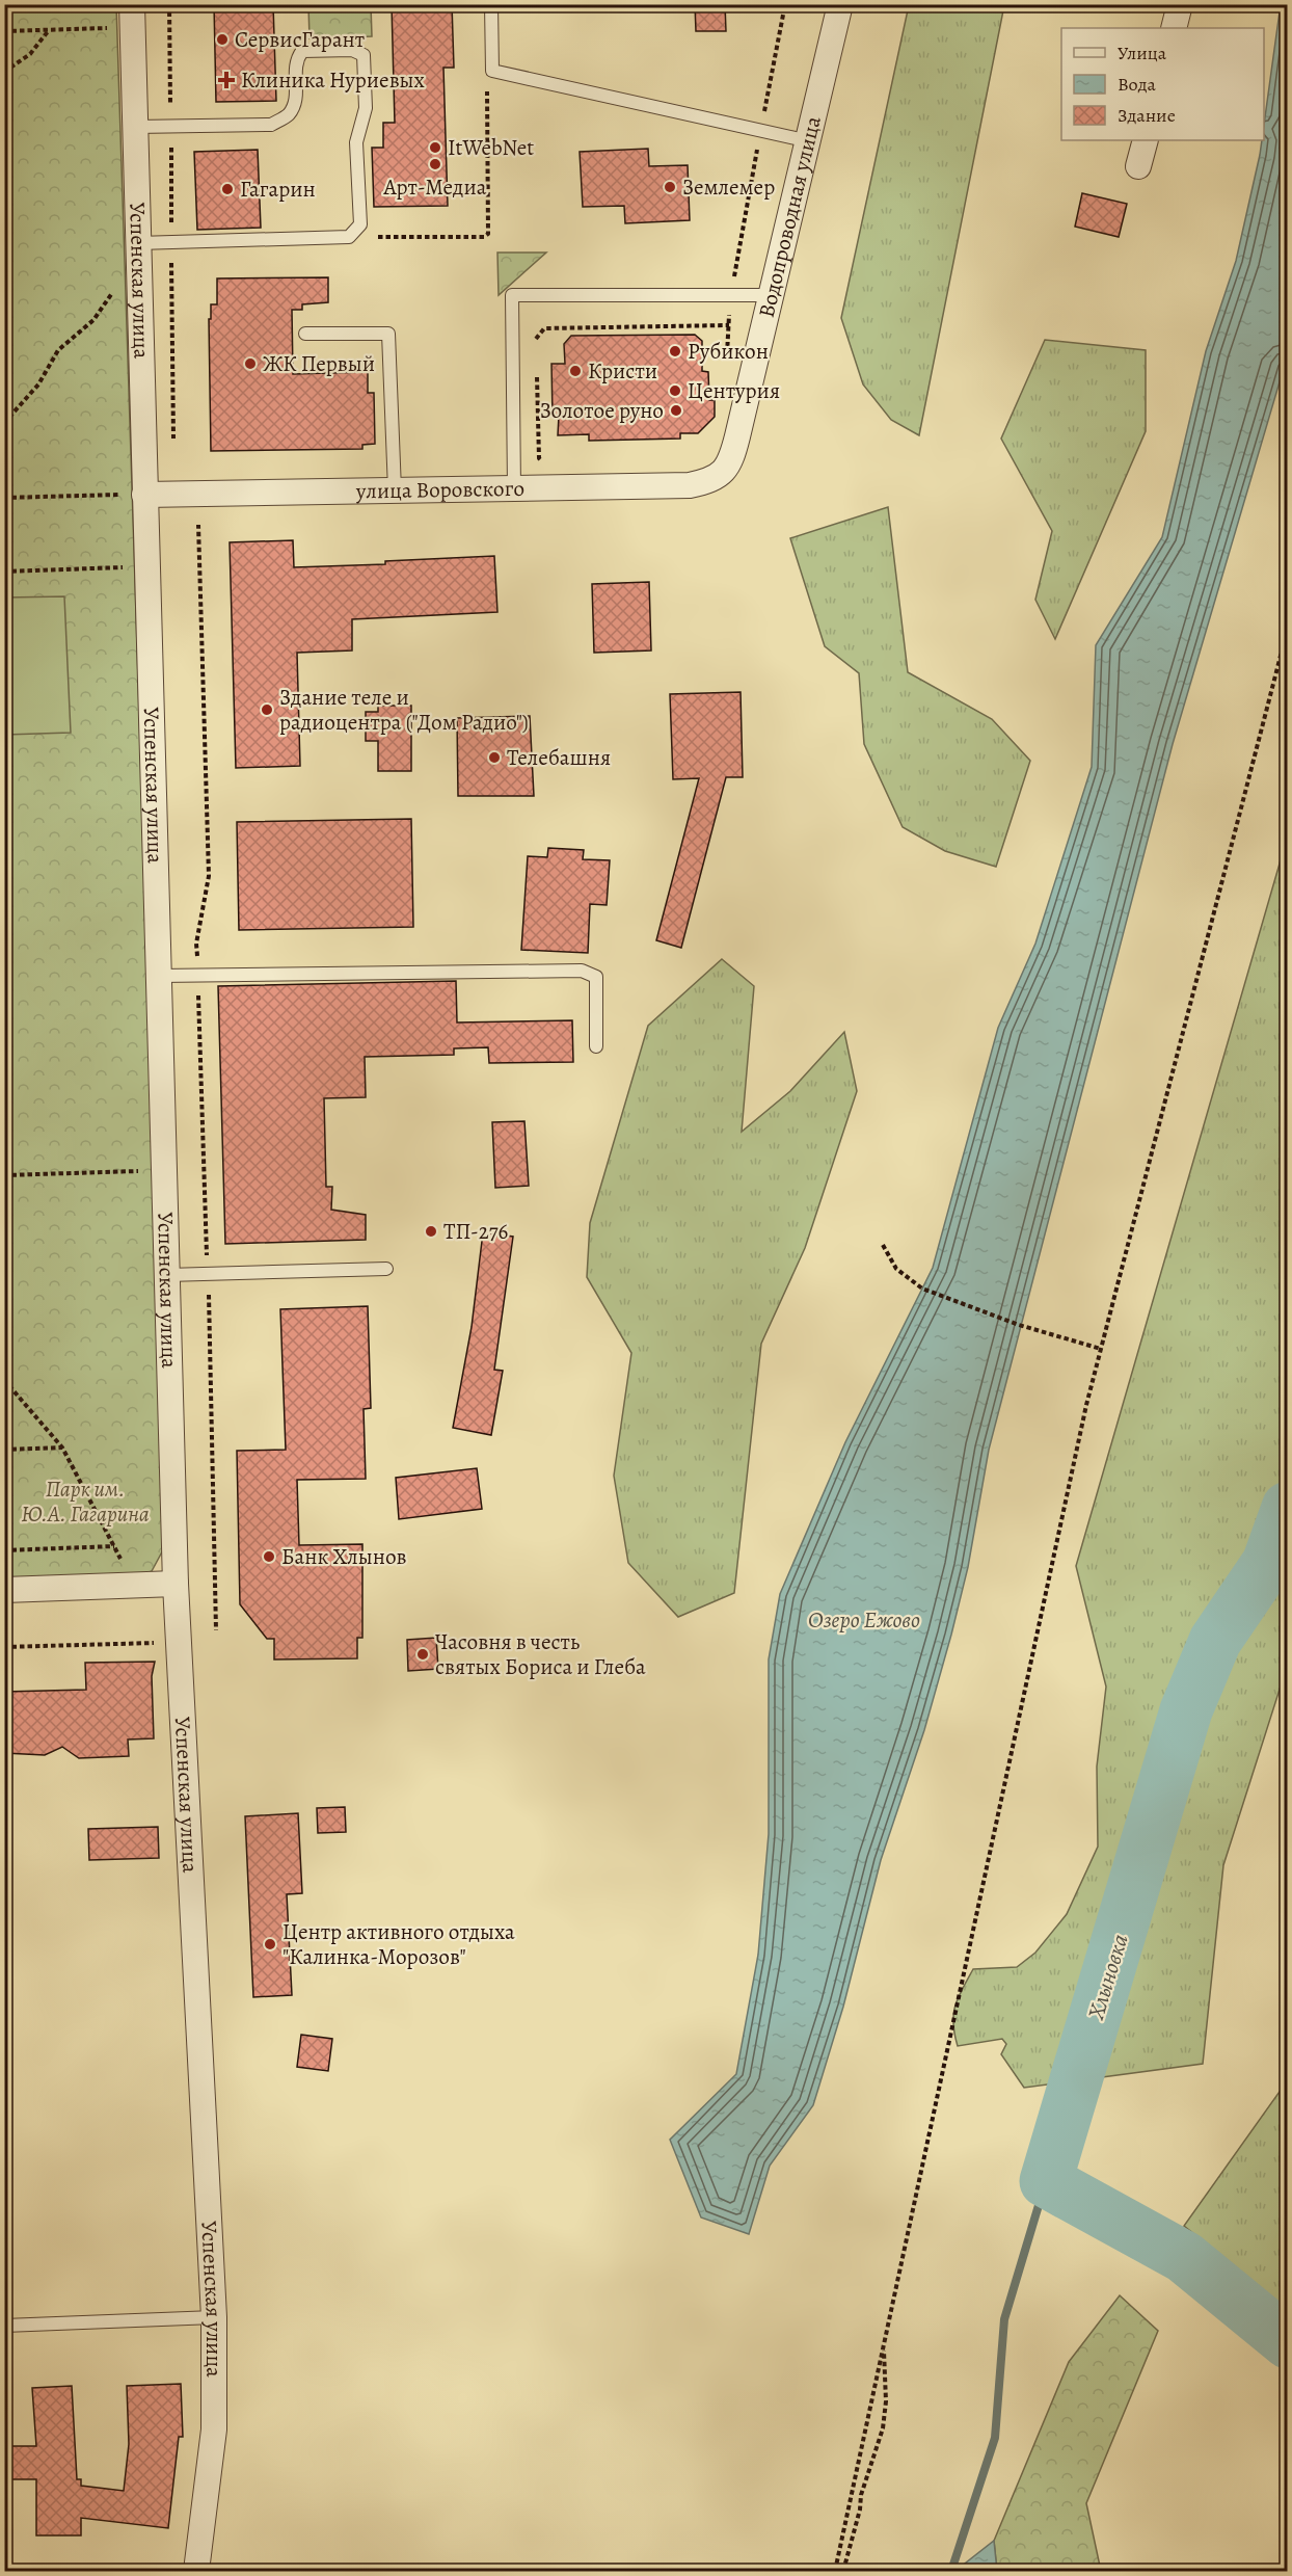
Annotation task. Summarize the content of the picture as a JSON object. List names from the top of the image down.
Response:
{
  "streets": {
    "street": ["Водопроводная улица", "Успенская улица", "улица Воровского"]
  },
  "crossings": [
    ["Водопроводная улица", "улица Воровского"],
    ["Успенская улица", "улица Воровского"]
  ],
  "water": ["Озеро Ежово", "Хлыновка"],
  "parks": ["Парк им. Ю.А. Гагарина"],
  "places": {
    "other": [
      "СервисГарант",
      "ItWebNet",
      "Арт-Медиа",
      "Землемер",
      "Гагарин",
      "Рубикон",
      "ЖК Первый",
      "Кристи",
      "Центурия",
      "Золотое руно",
      "Здание теле и радиоцентра (\"Дом Радио\")",
      "Телебашня",
      "ТП-276",
      "Банк Хлынов",
      "Часовня в честь святых Бориса и Глеба",
      "Центр активного отдыха \"Калинка-Морозов\""
    ],
    "health": ["Клиника Нуриевых"]
  },
  "legend": ["Улица", "Вода", "Здание"]
}
